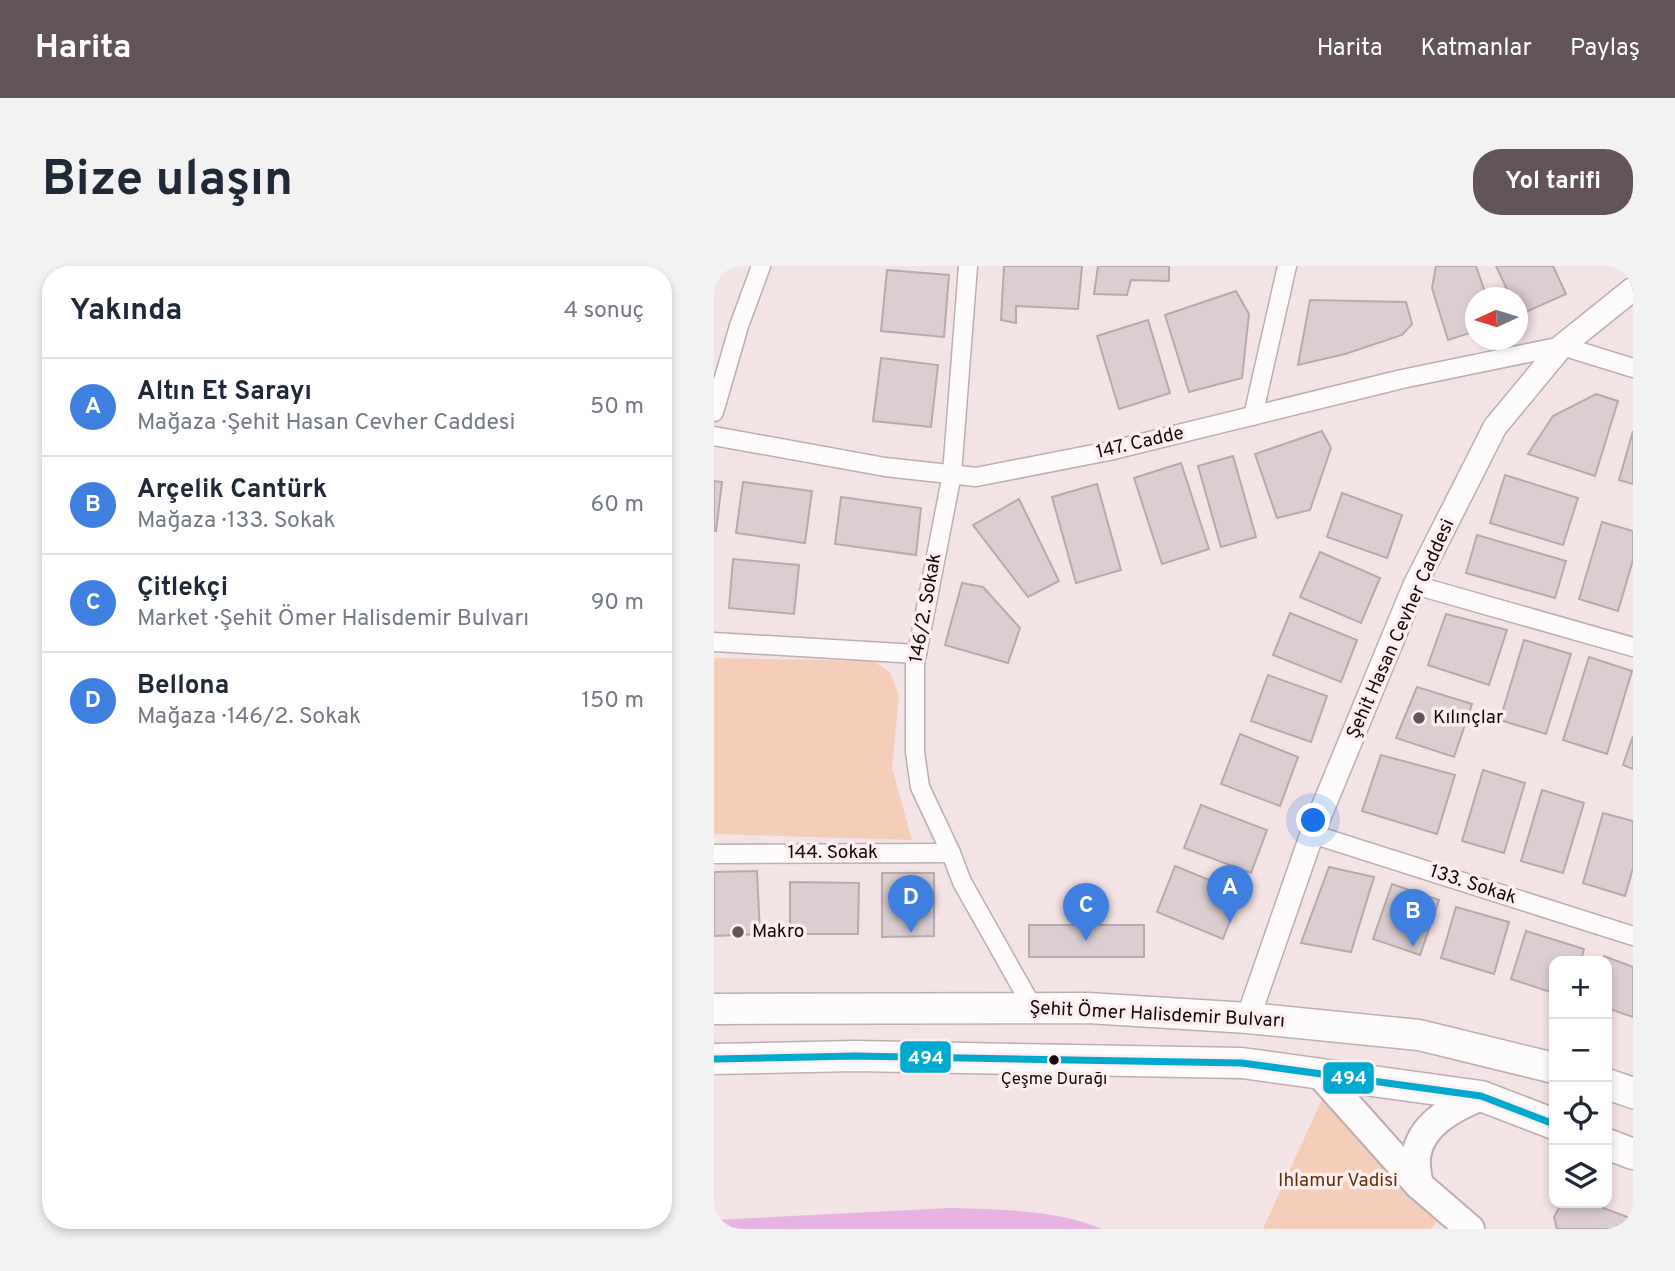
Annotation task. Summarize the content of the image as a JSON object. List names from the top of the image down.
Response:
{
  "streets": {
    "highway": ["Şehit Ömer Halisdemir Bulvarı"],
    "street": [
      "147. Cadde",
      "146/2. Sokak",
      "Şehit Hasan Cevher Caddesi",
      "144. Sokak",
      "133. Sokak"
    ]
  },
  "crossings": [
    ["147. Cadde", "146/2. Sokak"],
    ["147. Cadde", "Şehit Hasan Cevher Caddesi"],
    ["146/2. Sokak", "144. Sokak"],
    ["146/2. Sokak", "Şehit Ömer Halisdemir Bulvarı"],
    ["Şehit Hasan Cevher Caddesi", "133. Sokak"],
    ["Şehit Hasan Cevher Caddesi", "Şehit Ömer Halisdemir Bulvarı"]
  ],
  "parks": ["Ihlamur Vadisi"],
  "places": ["Kılınçlar", "Makro", "Çeşme Durağı"],
  "lines": ["transit line 494"],
  "north": "left",
  "page": {
    "header": "Harita",
    "nav": ["Harita", "Katmanlar", "Paylaş"],
    "buttons": "Yol tarifi",
    "title": "Bize ulaşın",
    "heading": ["Yakında", "4 sonuç"],
    "list": [
      {
        "mark": "A",
        "name": "Altın Et Sarayı",
        "note": "Mağaza · Şehit Hasan Cevher Caddesi",
        "value": "50 m"
      },
      {
        "mark": "B",
        "name": "Arçelik Cantürk",
        "note": "Mağaza · 133. Sokak",
        "value": "60 m"
      },
      {
        "mark": "C",
        "name": "Çitlekçi",
        "note": "Market · Şehit Ömer Halisdemir Bulvarı",
        "value": "90 m"
      },
      {
        "mark": "D",
        "name": "Bellona",
        "note": "Mağaza · 146/2. Sokak",
        "value": "150 m"
      }
    ],
    "pins": [
      "A",
      "D",
      "C",
      "B"
    ],
    "map_buttons": ["+", "−"]
  }
}
